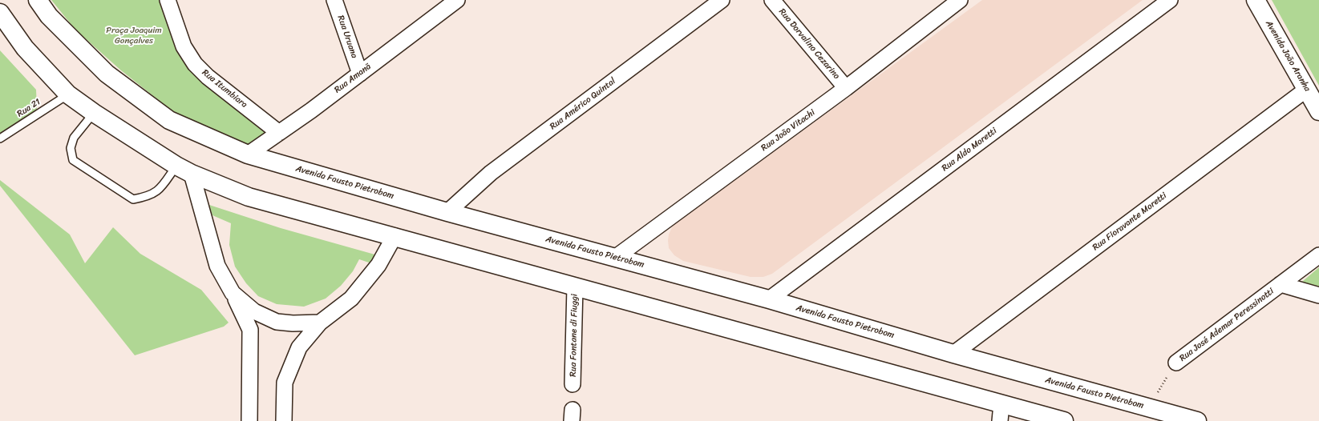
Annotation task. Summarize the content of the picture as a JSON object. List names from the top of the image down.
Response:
{
  "streets": {
    "main road": ["Avenida João Aranha", "Avenida Fausto Pietrobom"],
    "street": [
      "Rua Uruana",
      "Rua Dorvalino Cezarino",
      "Rua Amanã",
      "Rua Itumbiara",
      "Rua Américo Quintal",
      "Rua João Vitachi",
      "Rua Aldo Moretti",
      "Rua Fioravante Moretti",
      "Rua José Ademar Peressinotti",
      "Rua Fontane di Fiuggi"
    ],
    "lane": ["Rua 21"]
  },
  "crossings": [
    ["Rua Uruana", "Rua Amanã"],
    ["Rua Dorvalino Cezarino", "Rua João Vitachi"],
    ["Avenida João Aranha", "Rua Fioravante Moretti"],
    ["Rua Amanã", "Rua Itumbiara"],
    ["Rua Amanã", "Avenida Fausto Pietrobom"],
    ["Rua Américo Quintal", "Avenida Fausto Pietrobom"],
    ["Rua João Vitachi", "Avenida Fausto Pietrobom"],
    ["Rua Aldo Moretti", "Avenida Fausto Pietrobom"],
    ["Avenida Fausto Pietrobom", "Rua Fioravante Moretti"],
    ["Avenida Fausto Pietrobom", "Rua José Ademar Peressinotti"]
  ],
  "parks": ["Praça Joaquim Gonçalves"]
}
